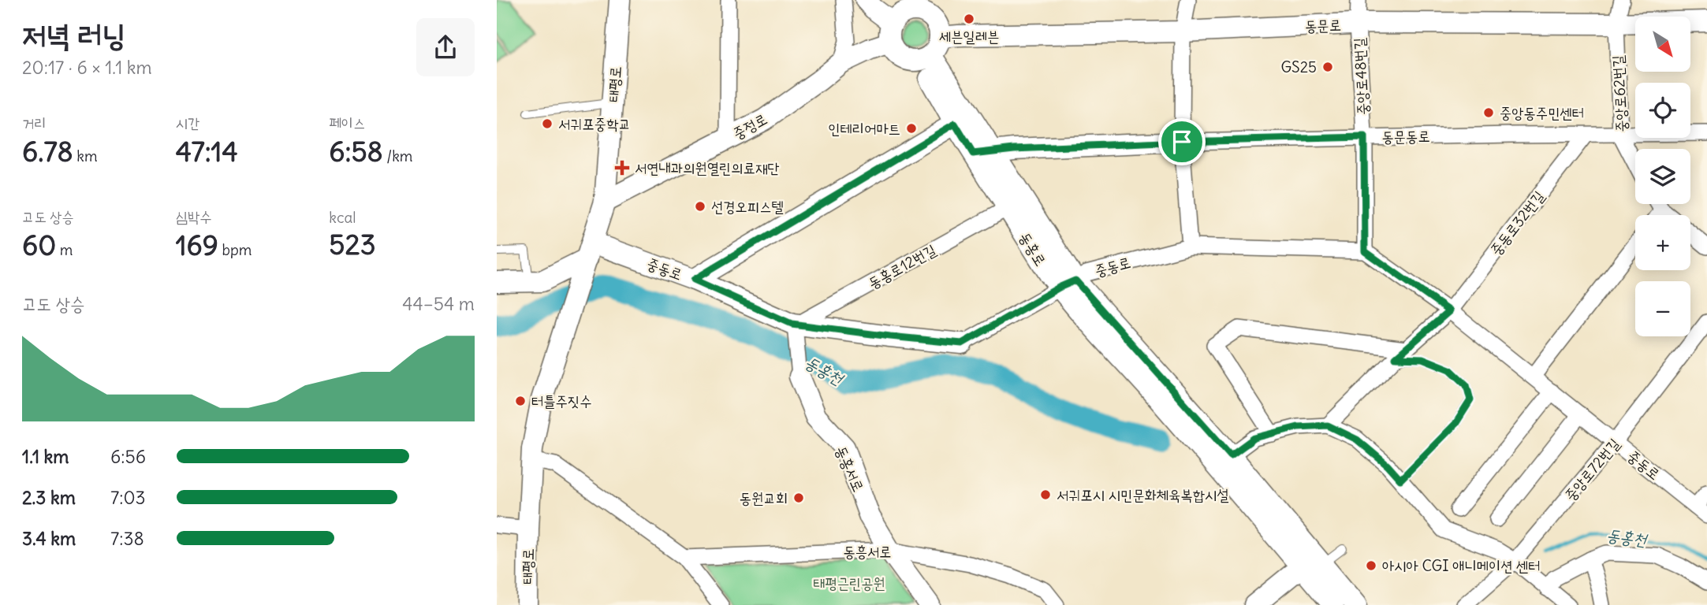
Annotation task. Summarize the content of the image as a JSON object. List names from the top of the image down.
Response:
{
  "streets": {
    "main road": [
      "동문로",
      "태평로",
      "중정로",
      "동문동로",
      "동홍로",
      "중동로",
      "동홍서로"
    ],
    "street": [
      "중앙로48번길",
      "중앙로62번길",
      "중동로32번길",
      "동홍로12번길",
      "중앙로72번길",
      "동흥서로"
    ]
  },
  "crossings": [
    ["동문로", "중앙로48번길"],
    ["동문로", "중앙로62번길"],
    ["동문로", "중정로"],
    ["동문로", "동홍로"],
    ["중앙로48번길", "동문동로"],
    ["중앙로48번길", "중동로"],
    ["태평로", "중정로"],
    ["태평로", "중동로"],
    ["중앙로62번길", "동문동로"],
    ["중정로", "동홍로"],
    ["동문동로", "중동로32번길"],
    ["동문동로", "동홍로"],
    ["중동로32번길", "중동로"],
    ["동홍로", "동홍로12번길"],
    ["동홍로", "중동로"],
    ["동홍로12번길", "중동로"],
    ["동홍로12번길", "동홍서로"],
    ["중동로", "동홍서로"],
    ["중동로", "중앙로72번길"],
    ["동홍서로", "동흥서로"]
  ],
  "water": ["동홍천"],
  "parks": ["태평근린공원"],
  "places": {
    "other": [
      "세븐일레븐",
      "GS25",
      "중앙동주민센터",
      "서귀포중학교",
      "인테리어마트",
      "선경오피스텔",
      "터틀주짓수",
      "서귀포시 시민문화체육복합시설",
      "동원교회",
      "아시아 CGI 애니메이션 센터"
    ],
    "health": ["서연내과의원열린의료재단"]
  },
  "north": "bottom right",
  "page": {
    "heading": ["저녁 러닝", "20:17 · 6 × 1.1 km"],
    "map_buttons": ["+", "−"],
    "stats": [
      ["거리", "6.78 km"],
      ["시간", "47:14"],
      ["페이스", "6:58 /km"],
      ["고도 상승", "60 m"],
      ["심박수", "169 bpm"],
      ["kcal", "523"]
    ],
    "chart": ["고도 상승", "44–54 m"],
    "list": [
      {
        "name": "1.1 km",
        "note": "6:56"
      },
      {
        "name": "2.3 km",
        "note": "7:03"
      },
      {
        "name": "3.4 km",
        "note": "7:38"
      }
    ]
  }
}
